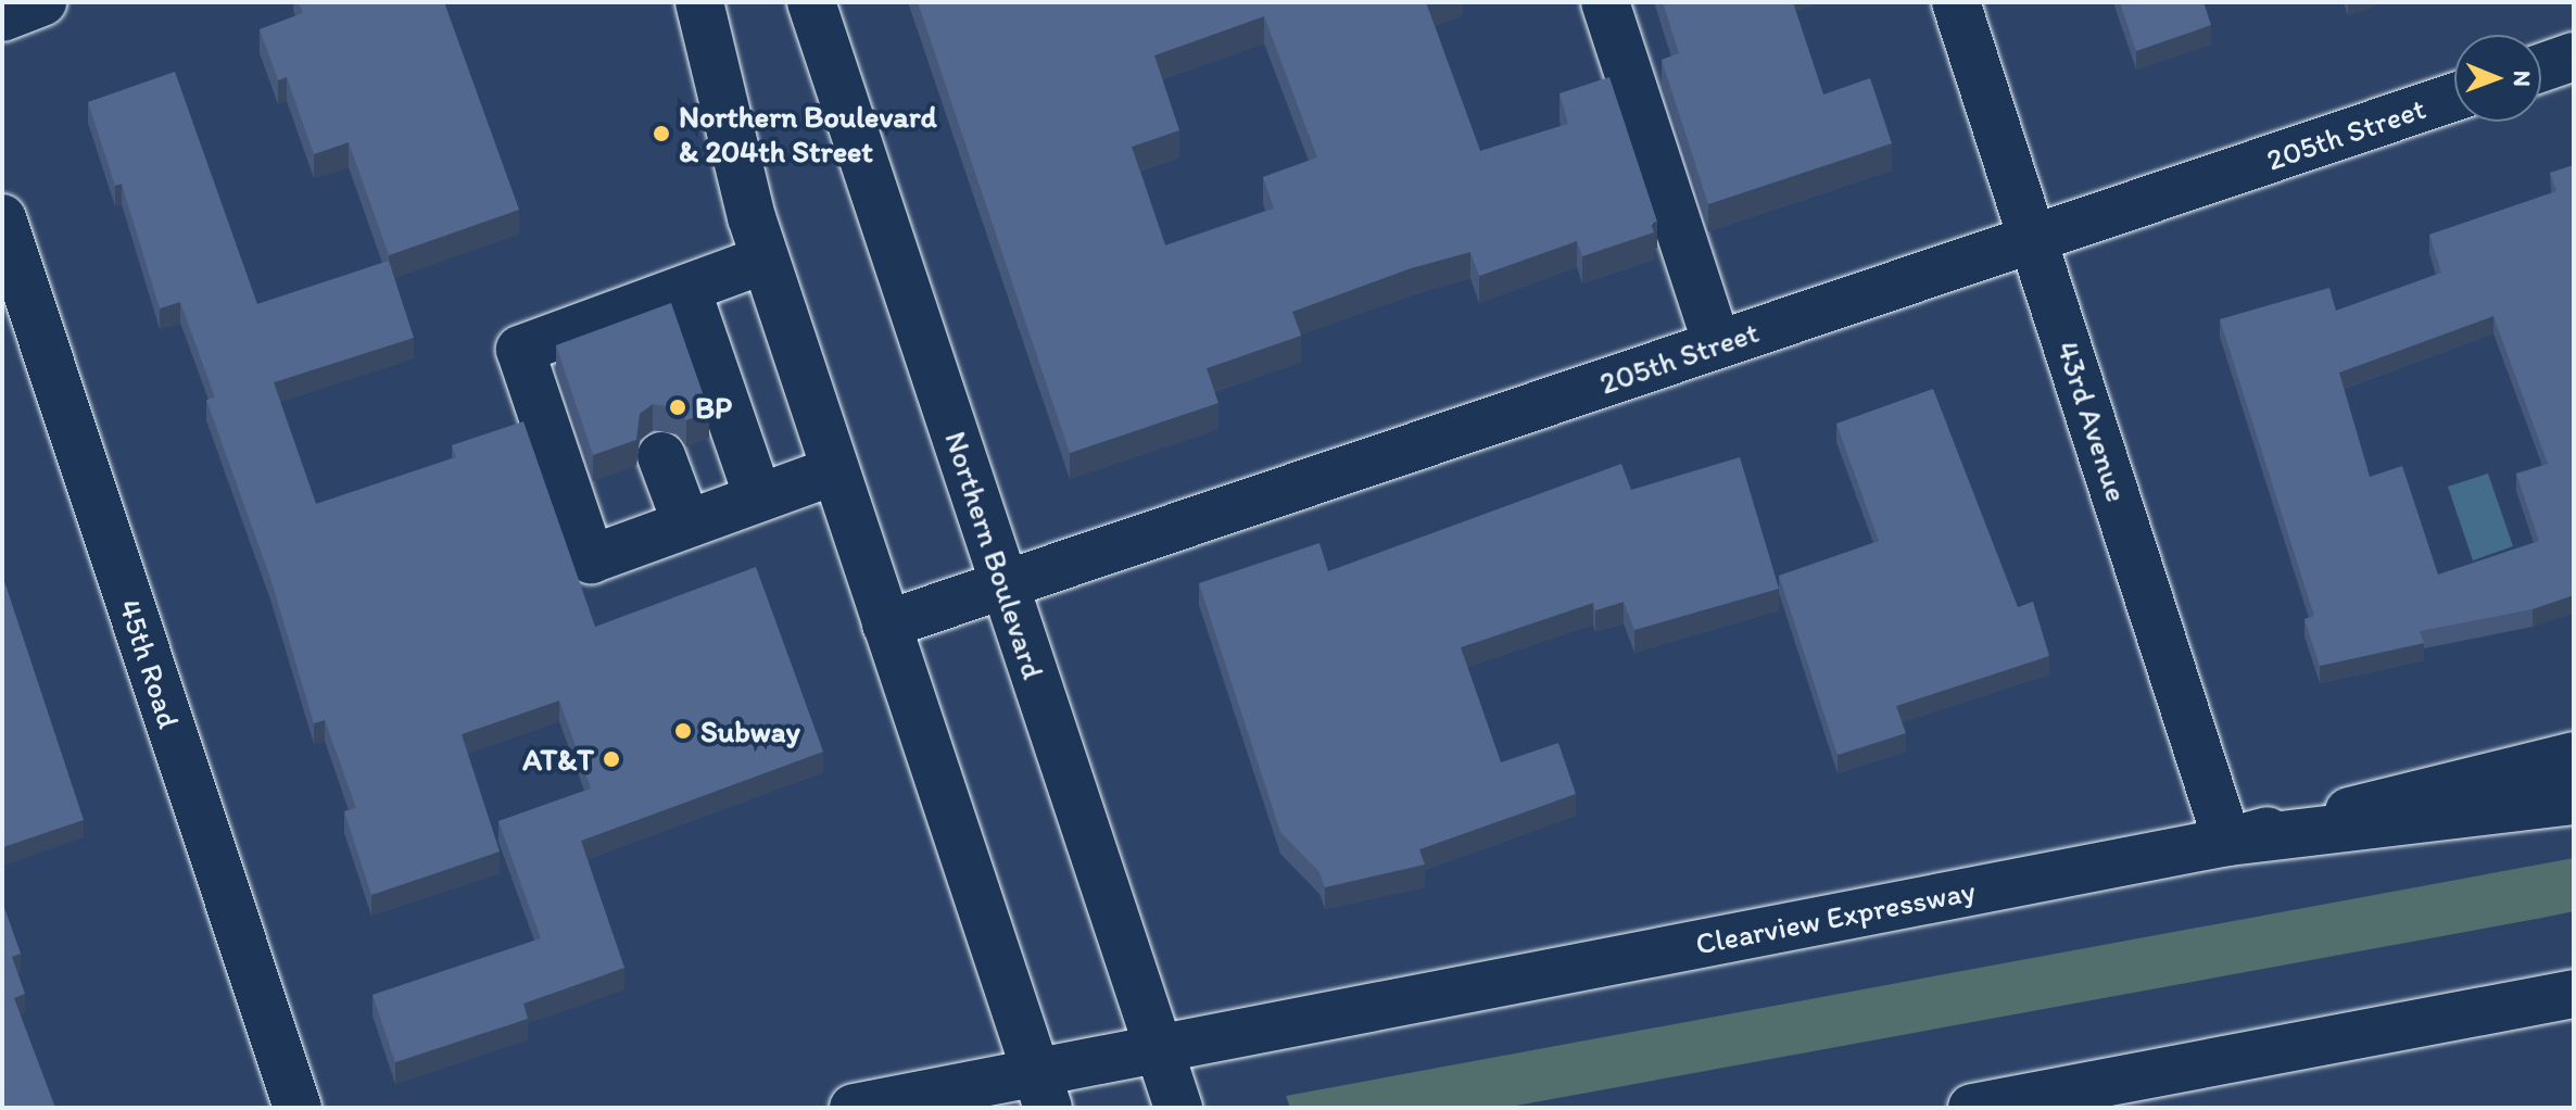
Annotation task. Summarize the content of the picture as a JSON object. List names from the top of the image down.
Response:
{
  "streets": {
    "main road": [
      "205th Street",
      "43rd Avenue",
      "Northern Boulevard",
      "45th Road",
      "Clearview Expressway"
    ]
  },
  "crossings": [
    ["205th Street", "43rd Avenue"],
    ["205th Street", "Northern Boulevard"],
    ["43rd Avenue", "Clearview Expressway"],
    ["Northern Boulevard", "Clearview Expressway"]
  ],
  "places": [
    "Northern Boulevard & 204th Street",
    "BP",
    "Subway",
    "AT&T"
  ],
  "north": "right"
}
